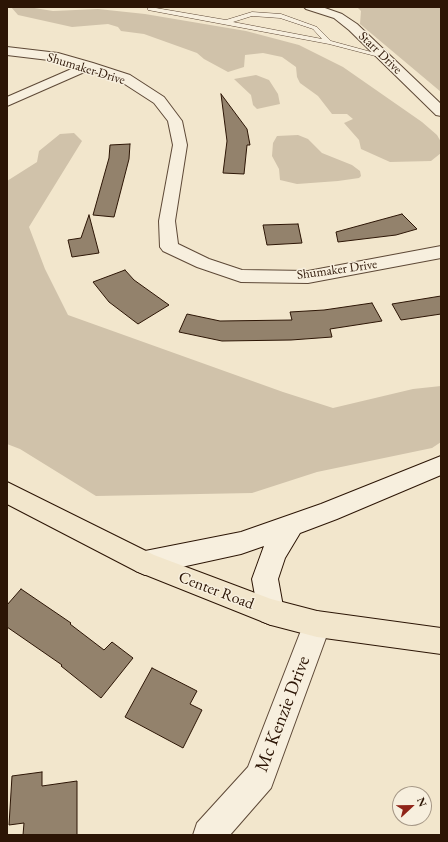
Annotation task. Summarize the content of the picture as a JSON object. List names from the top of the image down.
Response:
{
  "streets": {
    "main road": ["Center Road"],
    "street": ["Starr Drive", "Shumaker Drive", "Mc Kenzie Drive"]
  },
  "crossings": [
    ["Center Road", "Mc Kenzie Drive"]
  ],
  "north": "right"
}
